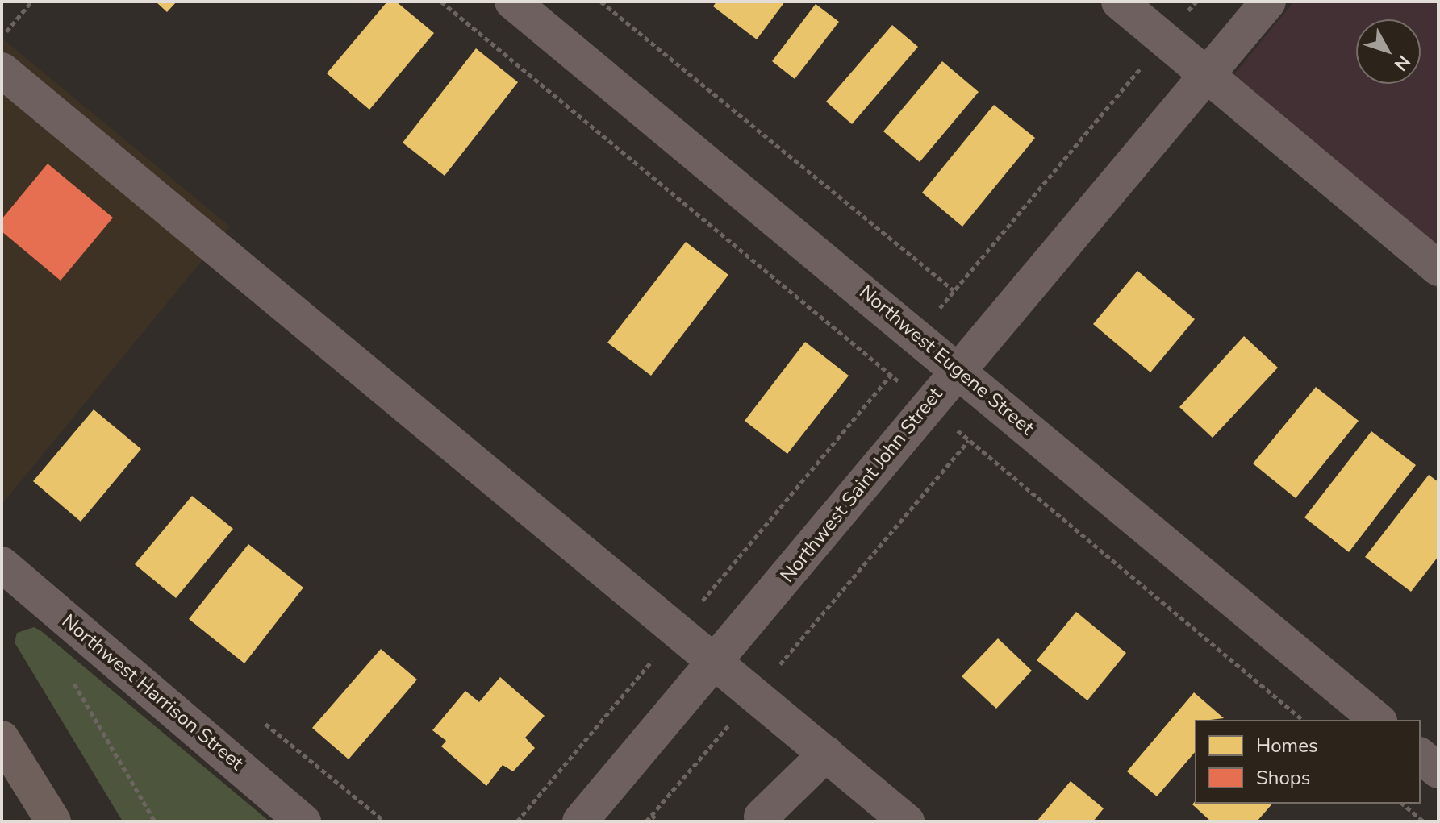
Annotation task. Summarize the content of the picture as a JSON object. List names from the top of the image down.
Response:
{
  "streets": {
    "street": ["Northwest Eugene Street", "Northwest Saint John Street", "Northwest Harrison Street"]
  },
  "crossings": [
    ["Northwest Eugene Street", "Northwest Saint John Street"]
  ],
  "legend": ["Homes", "Shops"],
  "north": "bottom right"
}
